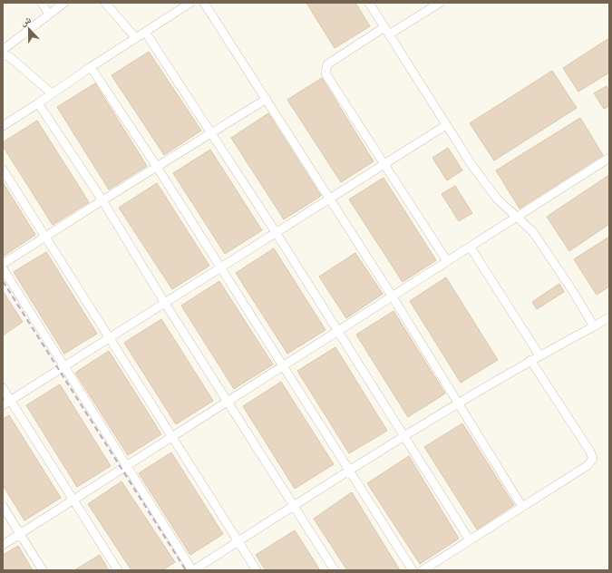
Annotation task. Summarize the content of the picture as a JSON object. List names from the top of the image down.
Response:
{
  "north": "top"
}
